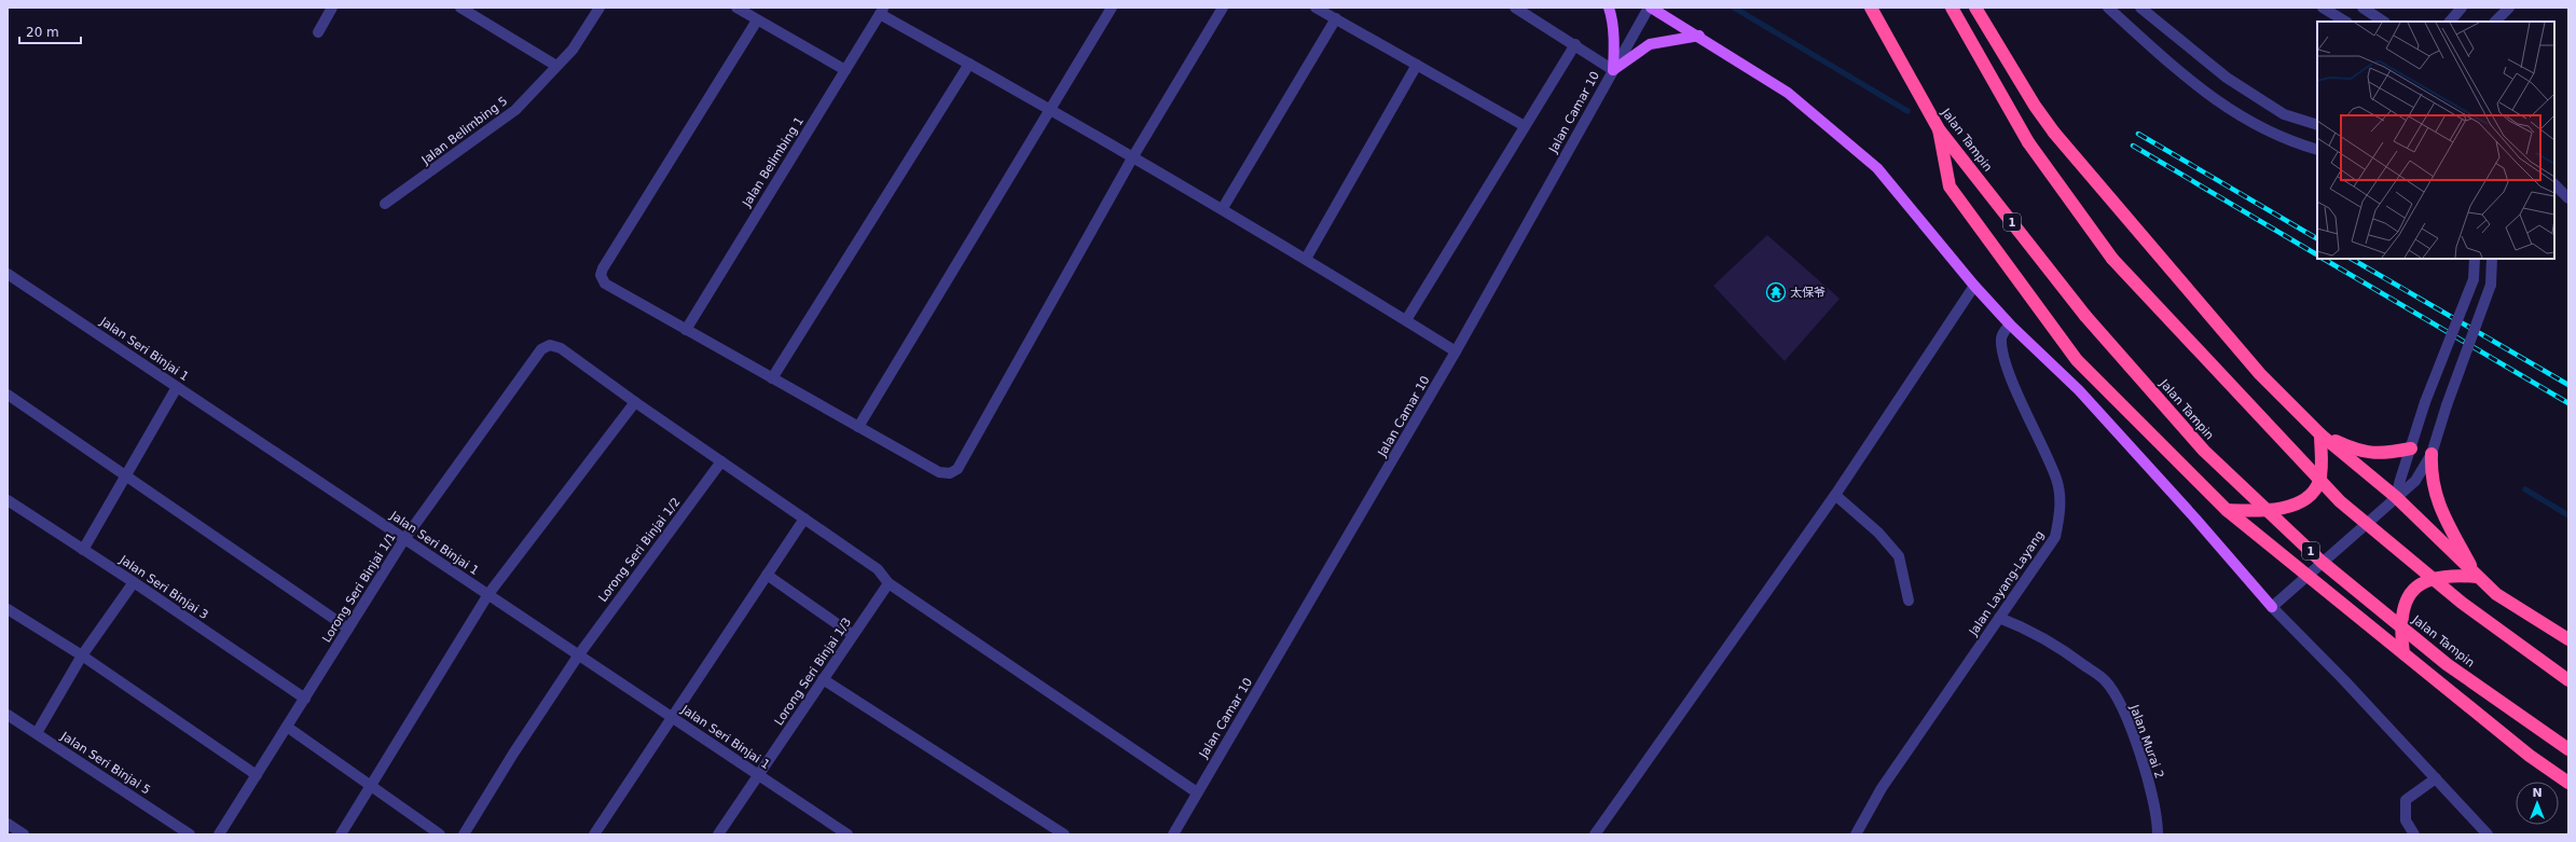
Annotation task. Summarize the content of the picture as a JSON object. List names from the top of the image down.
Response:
{
  "streets": {
    "highway": ["Jalan Tampin", "1"],
    "street": [
      "Jalan Camar 10",
      "Jalan Belimbing 5",
      "Jalan Belimbing 1",
      "Jalan Seri Binjai 1",
      "Lorong Seri Binjai 1/2",
      "Jalan Layang-Layang",
      "Jalan Seri Binjai 3",
      "Lorong Seri Binjai 1/1",
      "Lorong Seri Binjai 1/3",
      "Jalan Murai 2",
      "Jalan Seri Binjai 5"
    ]
  },
  "crossings": [
    ["Jalan Seri Binjai 1", "Lorong Seri Binjai 1/2"],
    ["Jalan Seri Binjai 1", "Lorong Seri Binjai 1/1"],
    ["Jalan Seri Binjai 1", "Lorong Seri Binjai 1/3"],
    ["Jalan Layang-Layang", "Jalan Murai 2"],
    ["Jalan Seri Binjai 3", "Lorong Seri Binjai 1/1"]
  ],
  "places": {
    "temple": ["太保爷"]
  },
  "scale_bar": "20 m",
  "north": "top"
}
